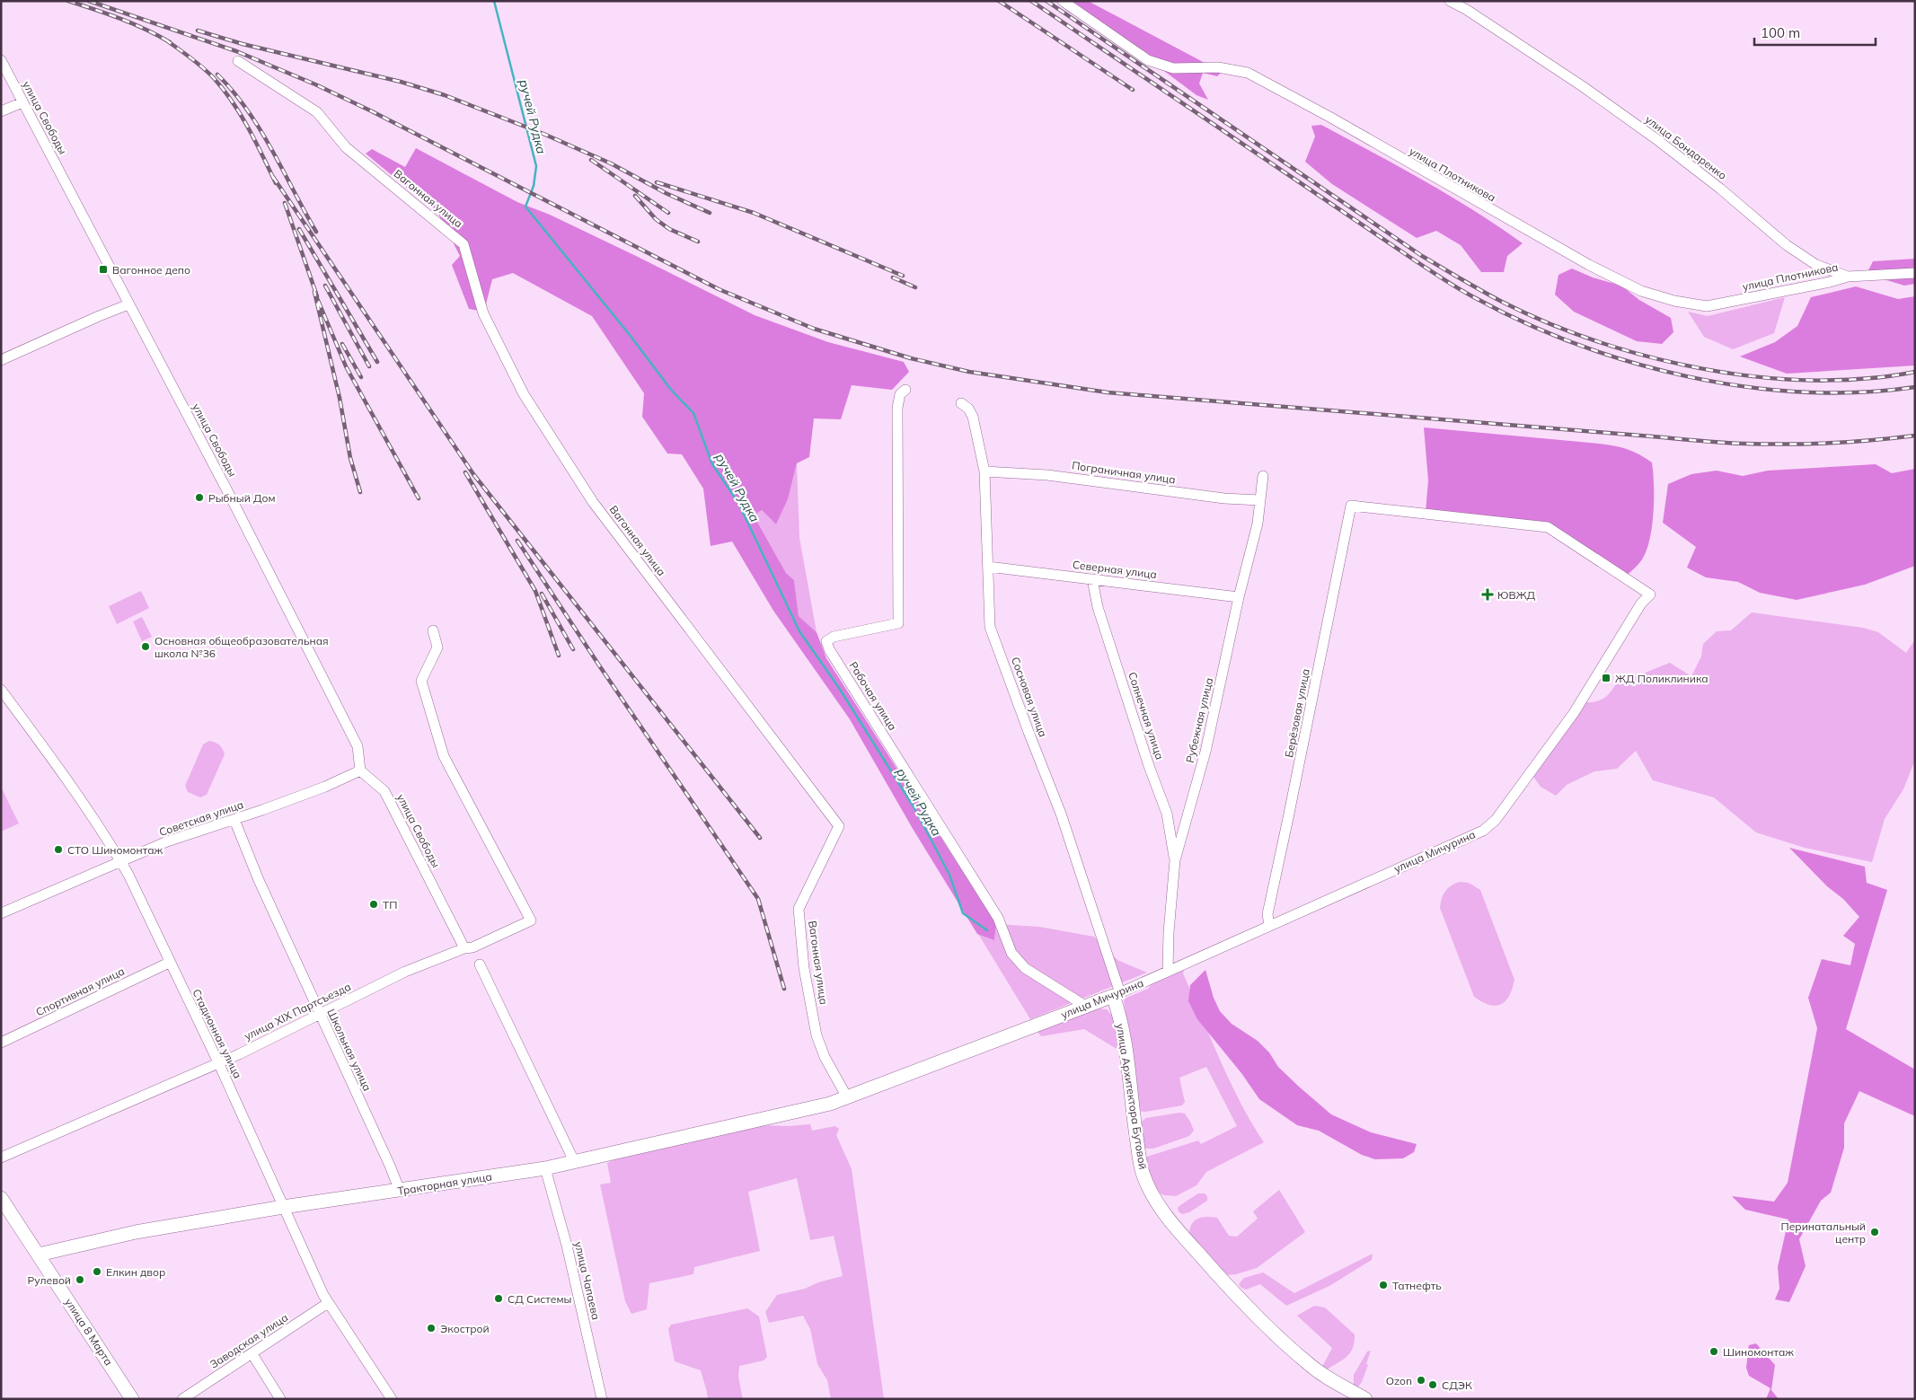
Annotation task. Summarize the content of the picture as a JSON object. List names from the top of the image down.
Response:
{
  "streets": {
    "main road": [
      "улица Мичурина",
      "улица Архитектора Бутовой",
      "Тракторная улица",
      "улица 8 Марта"
    ],
    "street": [
      "улица Свободы",
      "улица Бондаренко",
      "улица Плотникова",
      "Вагонная улица",
      "Пограничная улица",
      "Северная улица",
      "Рабочая улица",
      "Сосновая улица",
      "Берёзовая улица",
      "Солнечная улица",
      "Рубежная улица",
      "Советская улица",
      "Спортивная улица",
      "улица XIX Партсъезда",
      "Стадионная улица",
      "Школьная улица",
      "улица Чапаева",
      "Заводская улица"
    ]
  },
  "crossings": [
    ["улица Свободы", "Советская улица"],
    ["улица Свободы", "улица XIX Партсъезда"],
    ["улица Бондаренко", "улица Плотникова"],
    ["Вагонная улица", "улица Мичурина"],
    ["Вагонная улица", "Тракторная улица"],
    ["Пограничная улица", "Сосновая улица"],
    ["Пограничная улица", "Рубежная улица"],
    ["Северная улица", "Сосновая улица"],
    ["Северная улица", "Солнечная улица"],
    ["Северная улица", "Рубежная улица"],
    ["Рабочая улица", "улица Мичурина"],
    ["Сосновая улица", "улица Мичурина"],
    ["Сосновая улица", "улица Архитектора Бутовой"],
    ["Берёзовая улица", "улица Мичурина"],
    ["Солнечная улица", "Рубежная улица"],
    ["Рубежная улица", "улица Мичурина"],
    ["Советская улица", "Стадионная улица"],
    ["Советская улица", "Школьная улица"],
    ["улица Мичурина", "улица Архитектора Бутовой"],
    ["улица Мичурина", "Тракторная улица"],
    ["Спортивная улица", "Стадионная улица"],
    ["улица XIX Партсъезда", "Стадионная улица"],
    ["улица XIX Партсъезда", "Школьная улица"],
    ["Стадионная улица", "Тракторная улица"],
    ["Стадионная улица", "Заводская улица"],
    ["Школьная улица", "Тракторная улица"],
    ["Тракторная улица", "улица Чапаева"],
    ["Тракторная улица", "улица 8 Марта"]
  ],
  "water": ["ручей Рудка"],
  "places": {
    "transit": ["Вагонное депо", "ЖД Поликлиника"],
    "other": [
      "Рыбный Дом",
      "Основная общеобразовательная школа №36",
      "СТО Шиномонтаж",
      "ТП",
      "Перинатальный центр",
      "Елкин двор",
      "Рулевой",
      "Татнефть",
      "СД Системы",
      "Экострой",
      "Шиномонтаж",
      "Ozon",
      "СДЭК"
    ],
    "health": ["ЮВЖД"]
  },
  "scale_bar": "100 m"
}
